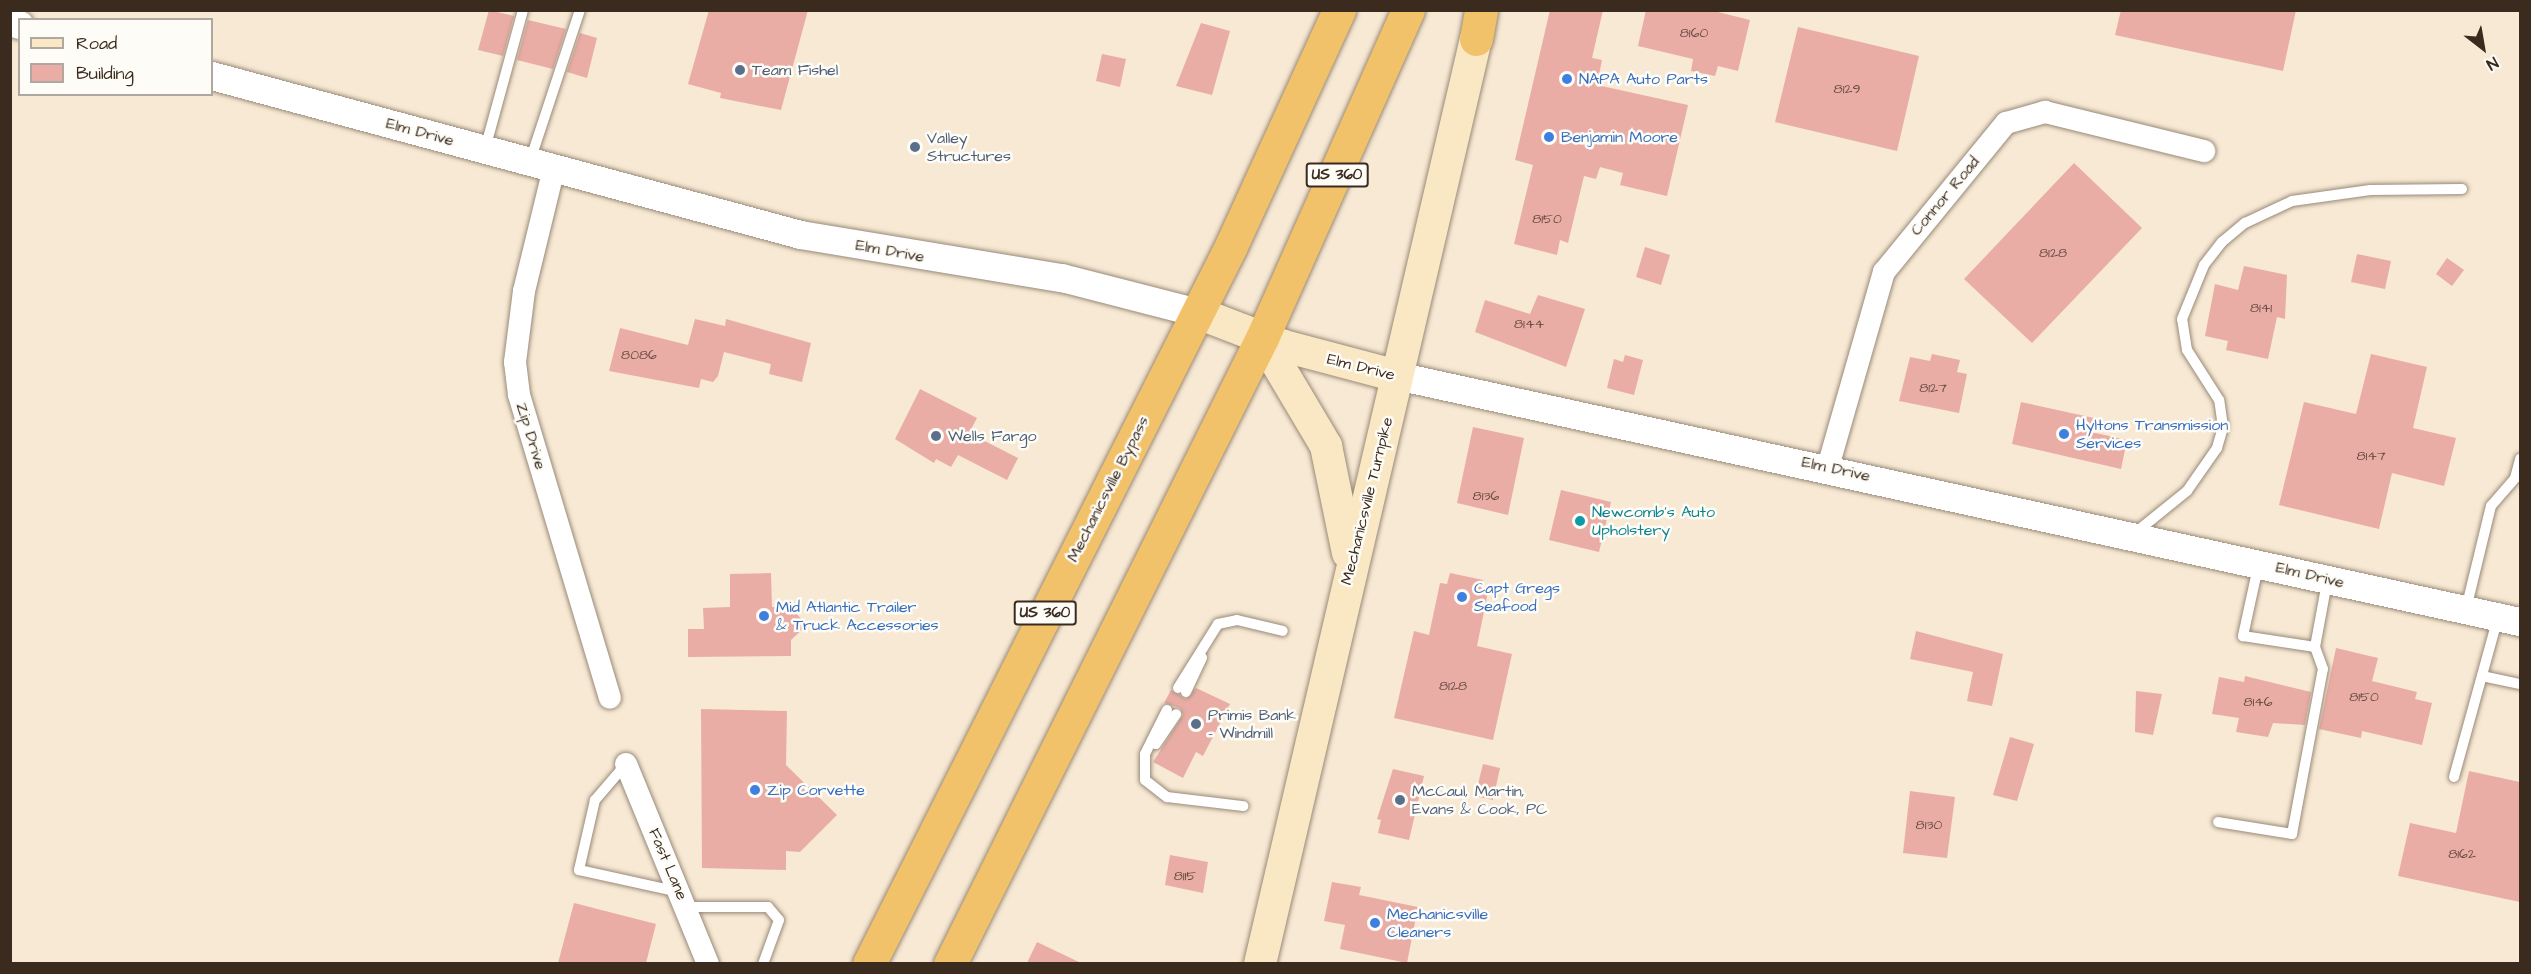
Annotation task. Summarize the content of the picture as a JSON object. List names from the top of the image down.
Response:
{
  "streets": {
    "highway": ["US 360", "Mechanicsville Bypass"],
    "main road": ["Elm Drive", "Mechanicsville Turnpike"],
    "street": ["Connor Road", "Zip Drive", "Fast Lane"]
  },
  "crossings": [
    ["Elm Drive", "US 360"],
    ["Elm Drive", "Connor Road"],
    ["Elm Drive", "Zip Drive"],
    ["Elm Drive", "Mechanicsville Bypass"],
    ["Elm Drive", "Mechanicsville Turnpike"]
  ],
  "places": [
    "Team Fishel",
    "NAPA Auto Parts",
    "Benjamin Moore",
    "Valley Structures",
    "Hyltons Transmission Services",
    "Wells Fargo",
    "Newcomb's Auto Upholstery",
    "Capt Gregs Seafood",
    "Mid Atlantic Trailer & Truck Accessories",
    "Primis Bank - Windmill",
    "Zip Corvette",
    "McCaul, Martin, Evans & Cook, PC",
    "Mechanicsville Cleaners"
  ],
  "house_numbers": [
    "8160",
    "8129",
    "8150",
    "8128",
    "8141",
    "8144",
    "8086",
    "8127",
    "8147",
    "8136",
    "8128",
    "8150",
    "8146",
    "8130",
    "8162",
    "8115"
  ],
  "legend": ["Road", "Building"],
  "north": "bottom right"
}
